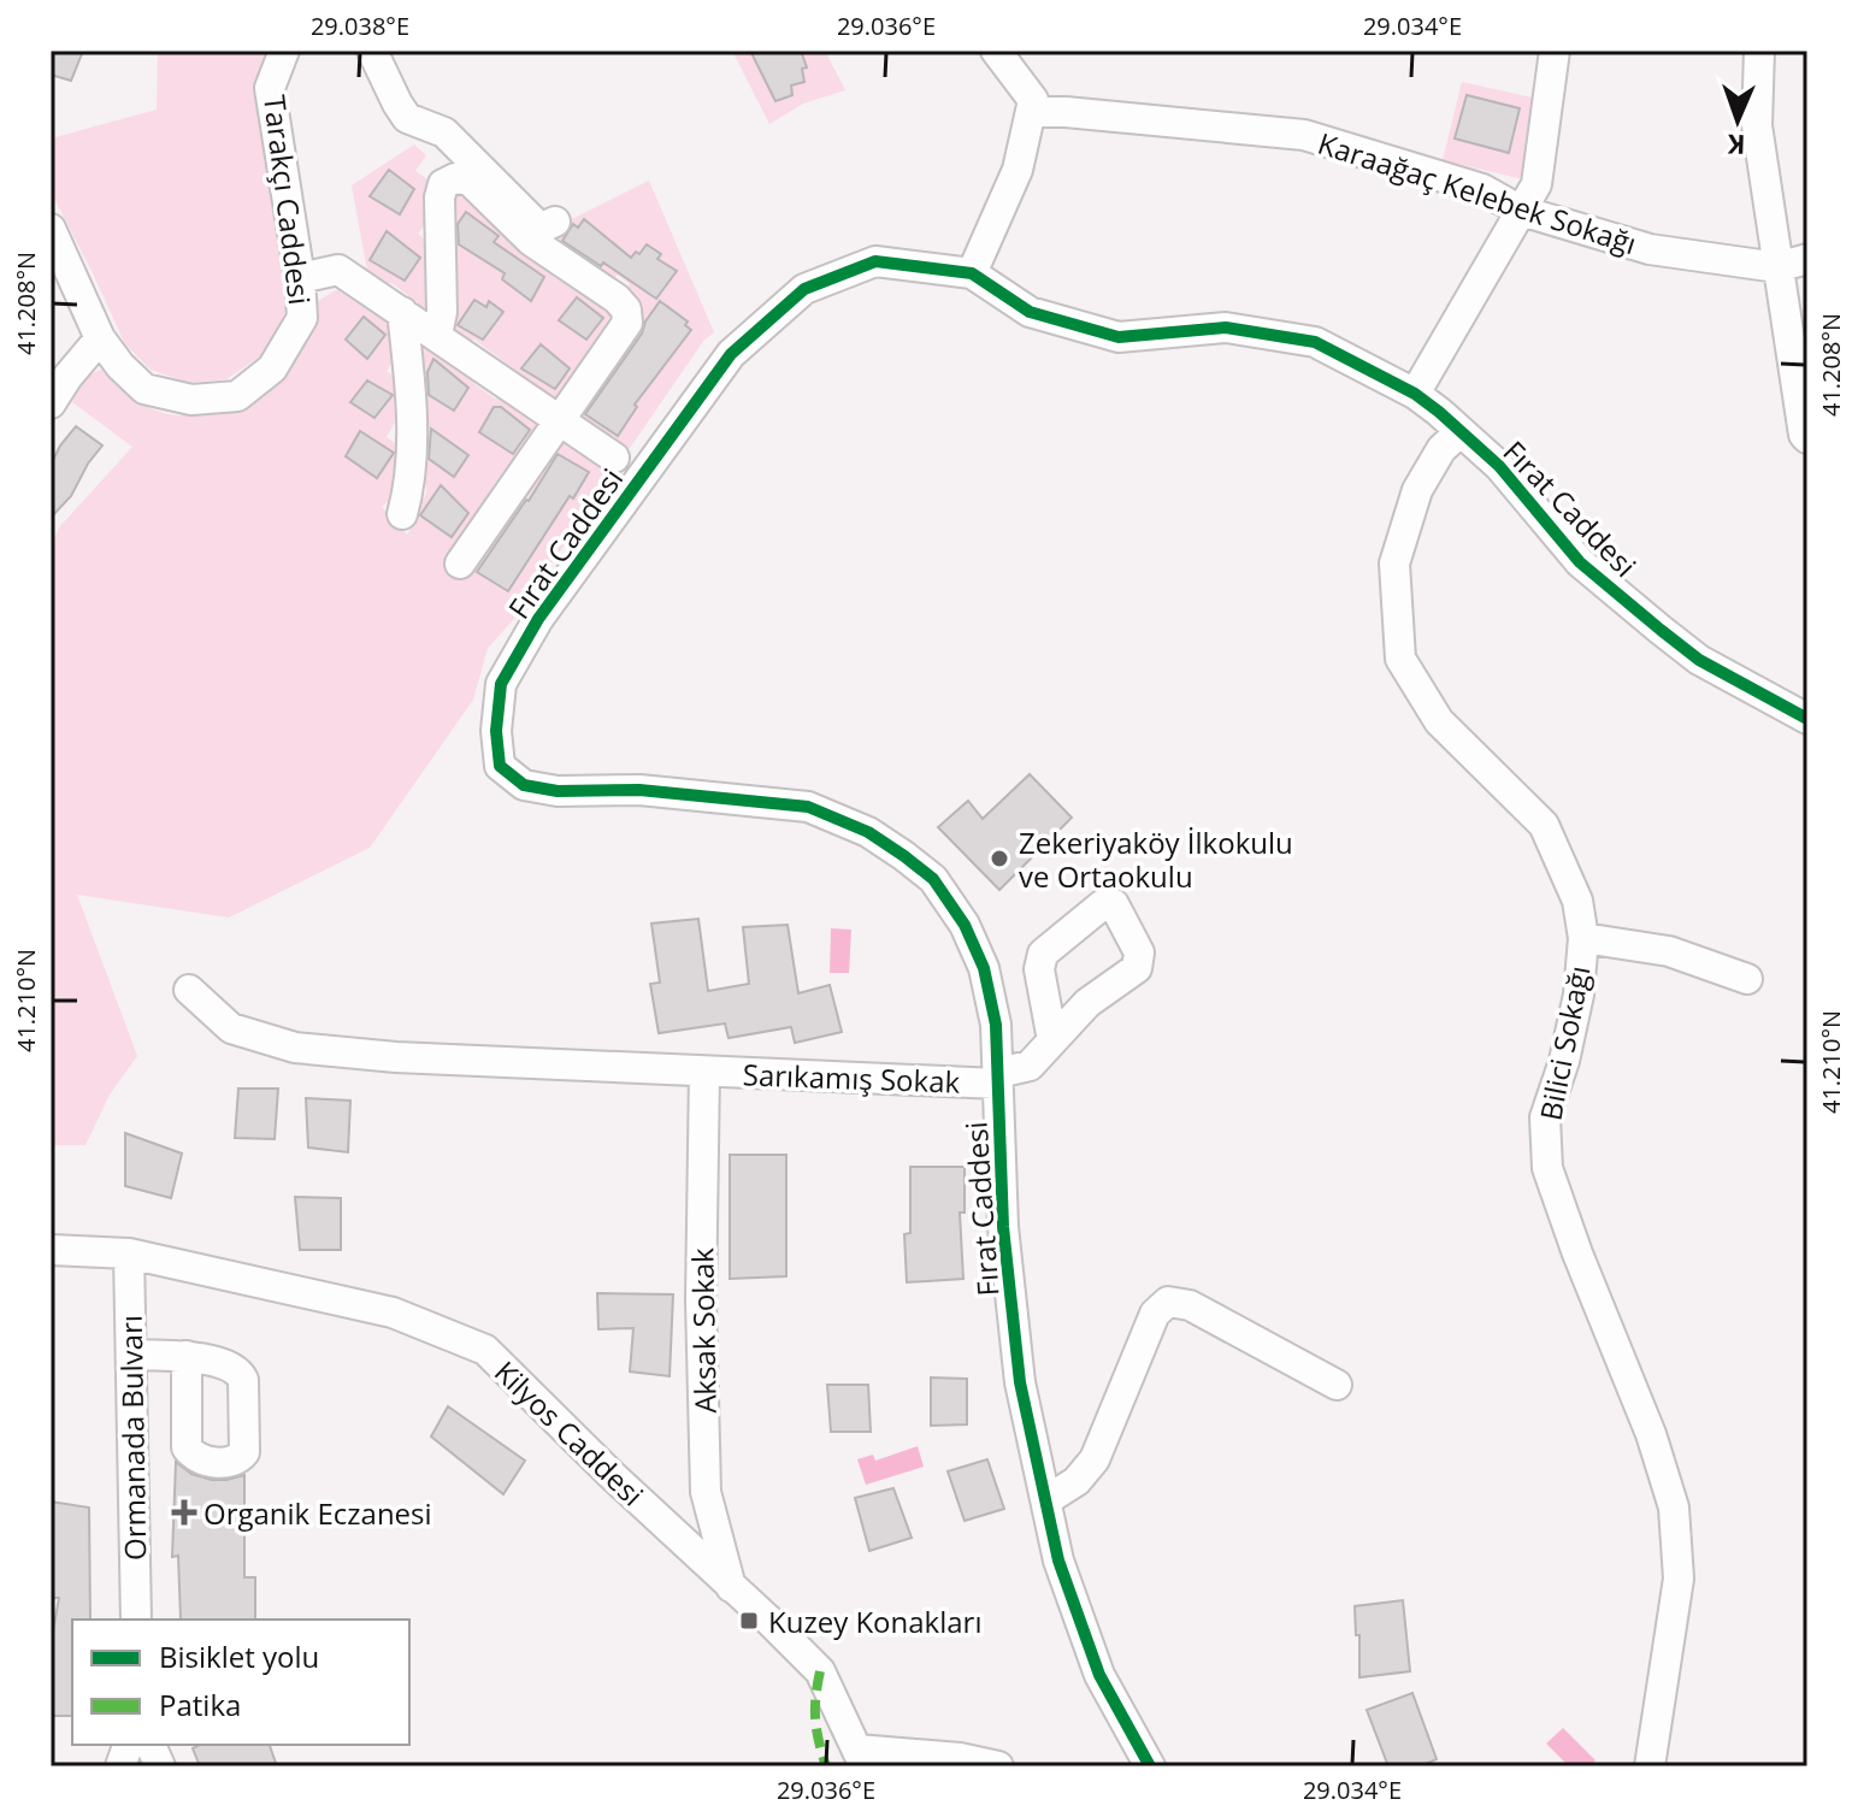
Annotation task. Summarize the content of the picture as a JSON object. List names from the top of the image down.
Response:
{
  "streets": {
    "street": [
      "Karaağaç Kelebek Sokağı",
      "Tarakçı Caddesi",
      "Fırat Caddesi",
      "Bilici Sokağı",
      "Sarıkamış Sokak",
      "Aksak Sokak",
      "Kilyos Caddesi",
      "Ormanada Bulvarı"
    ]
  },
  "crossings": [
    ["Fırat Caddesi", "Bilici Sokağı"],
    ["Fırat Caddesi", "Sarıkamış Sokak"],
    ["Sarıkamış Sokak", "Aksak Sokak"],
    ["Aksak Sokak", "Kilyos Caddesi"],
    ["Kilyos Caddesi", "Ormanada Bulvarı"]
  ],
  "places": {
    "other": ["Zekeriyaköy İlkokulu ve Ortaokulu"],
    "health": ["Organik Eczanesi"],
    "transit": ["Kuzey Konakları"]
  },
  "legend": ["Bisiklet yolu", "Patika"],
  "north": "bottom",
  "coordinates": [
    "29.038°E",
    "29.036°E",
    "29.034°E",
    "41.208°N",
    "41.210°N"
  ]
}
